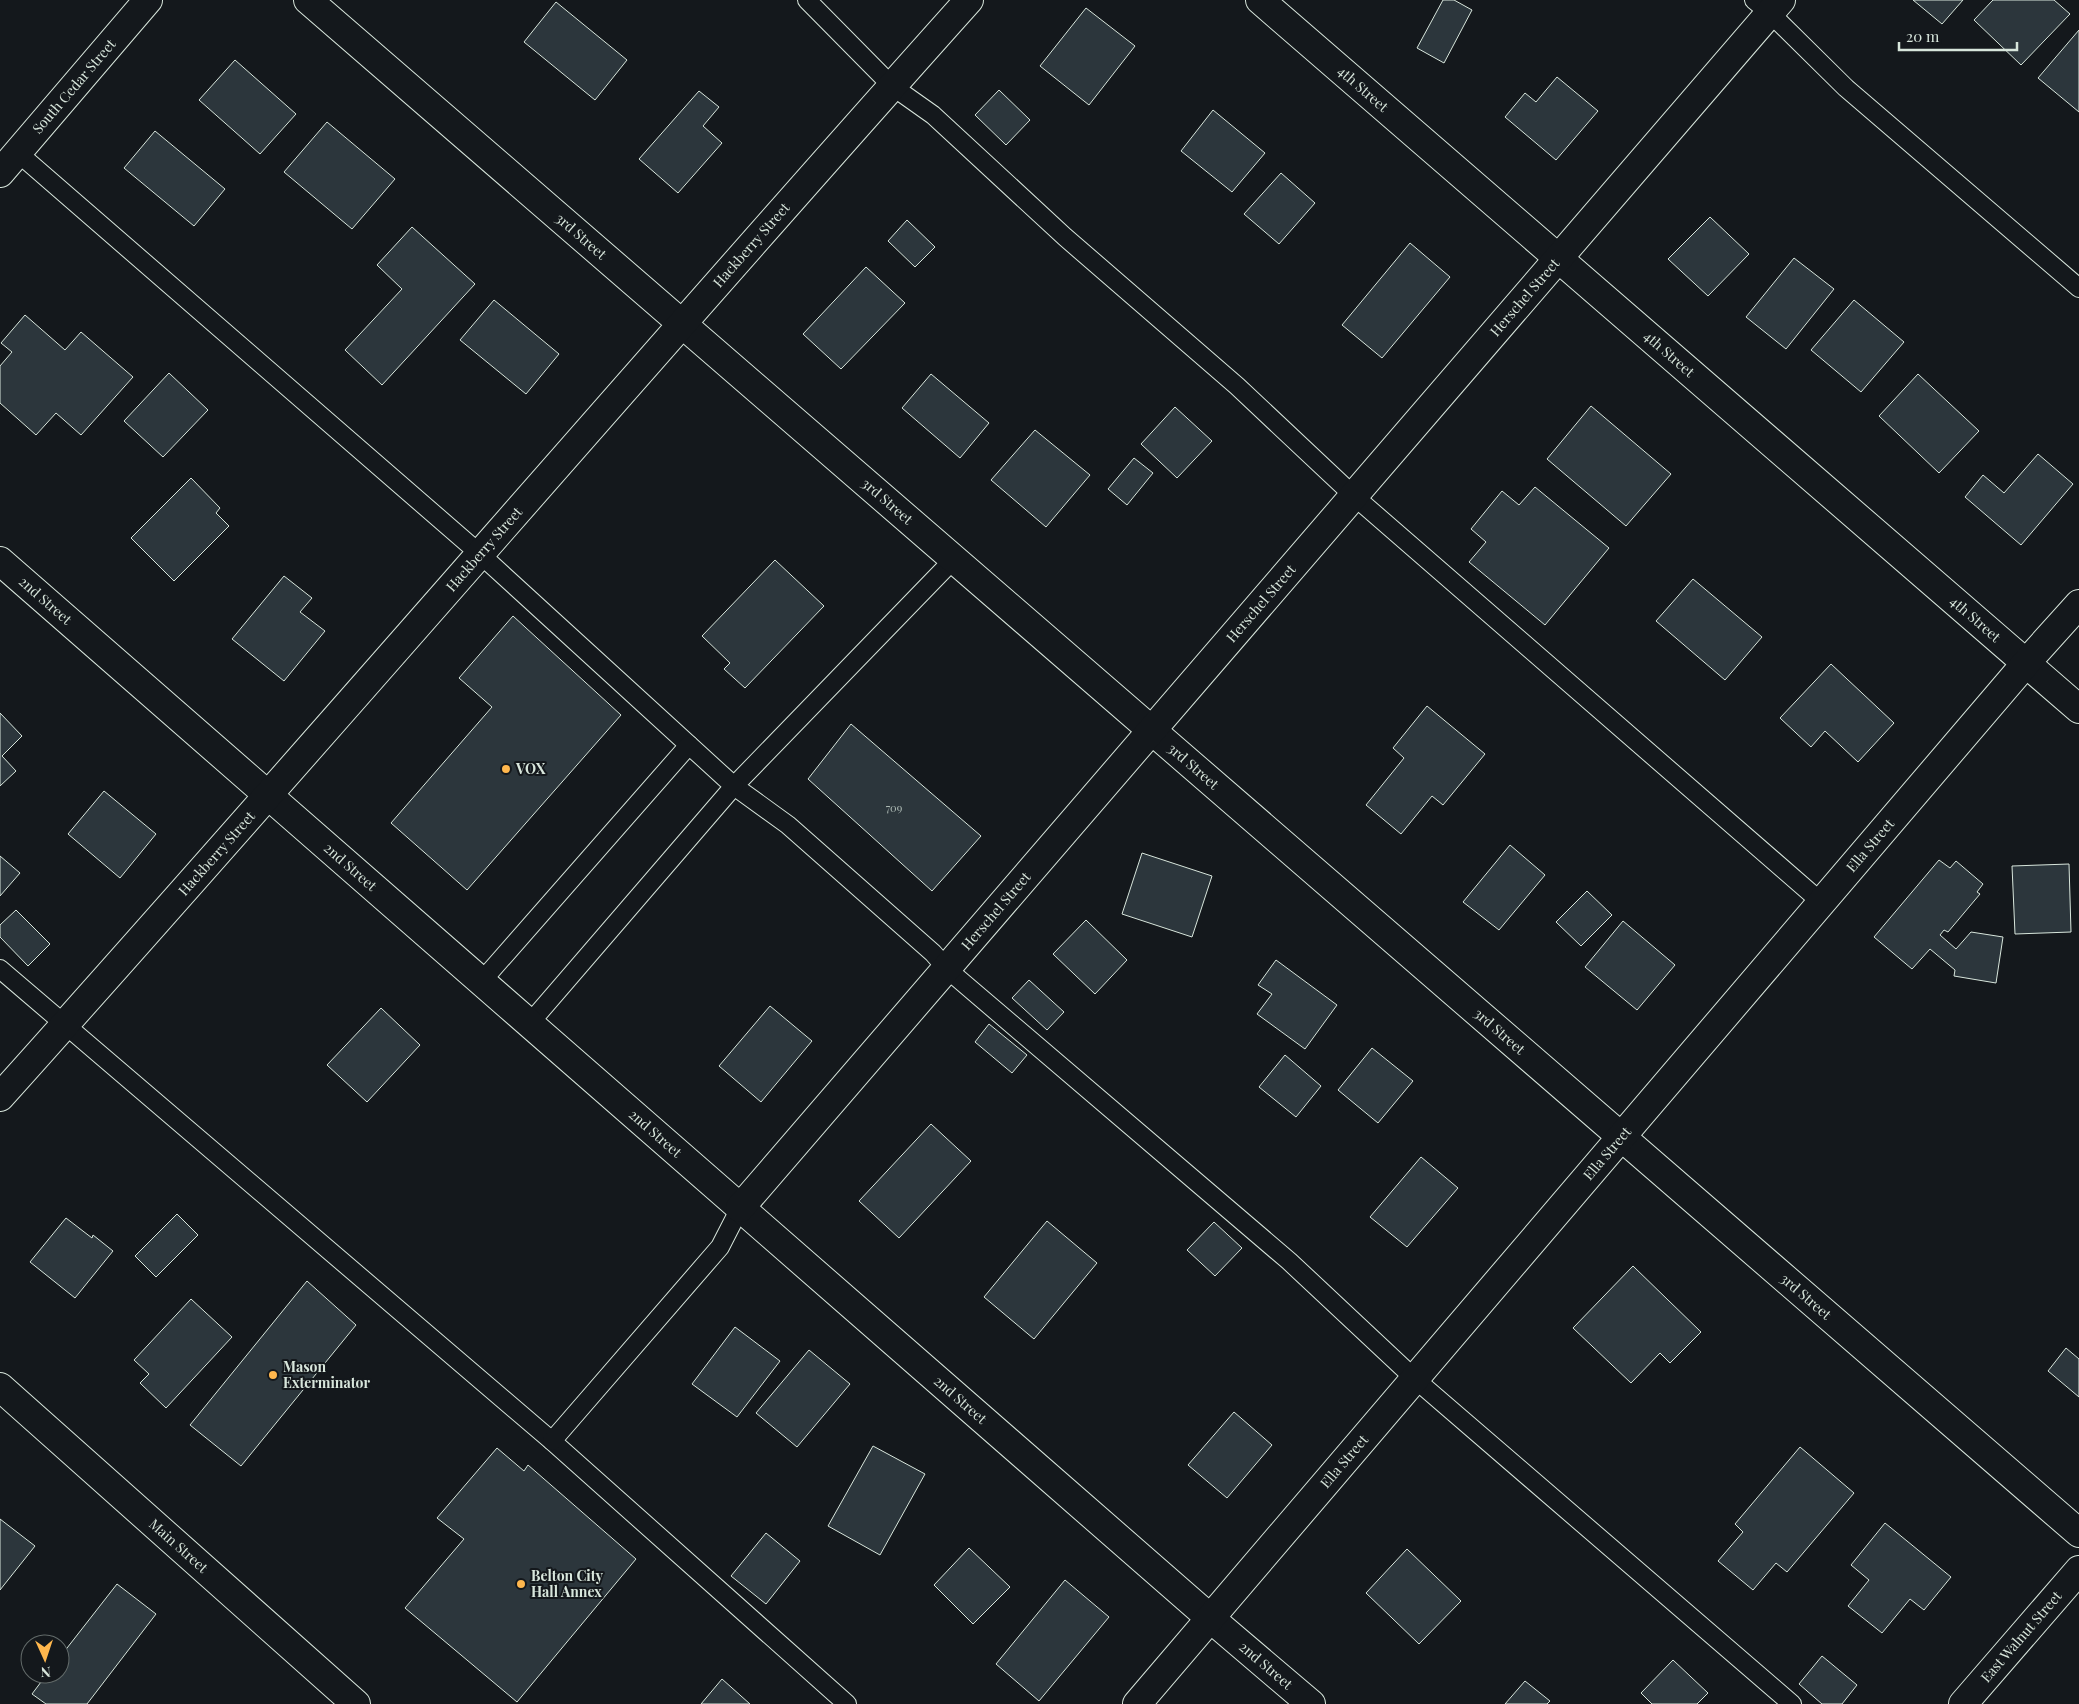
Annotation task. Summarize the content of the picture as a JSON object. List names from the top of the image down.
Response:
{
  "streets": {
    "street": [
      "South Cedar Street",
      "4th Street",
      "3rd Street",
      "Hackberry Street",
      "Herschel Street",
      "2nd Street",
      "Ella Street",
      "Main Street",
      "East Walnut Street"
    ]
  },
  "crossings": [
    ["4th Street", "Herschel Street"],
    ["4th Street", "Ella Street"],
    ["3rd Street", "Hackberry Street"],
    ["3rd Street", "Herschel Street"],
    ["3rd Street", "Ella Street"],
    ["Hackberry Street", "2nd Street"],
    ["Herschel Street", "2nd Street"],
    ["2nd Street", "Ella Street"]
  ],
  "places": ["VOX", "Mason Exterminator", "Belton City Hall Annex"],
  "house_numbers": ["709"],
  "scale_bar": "20 m",
  "north": "bottom"
}
